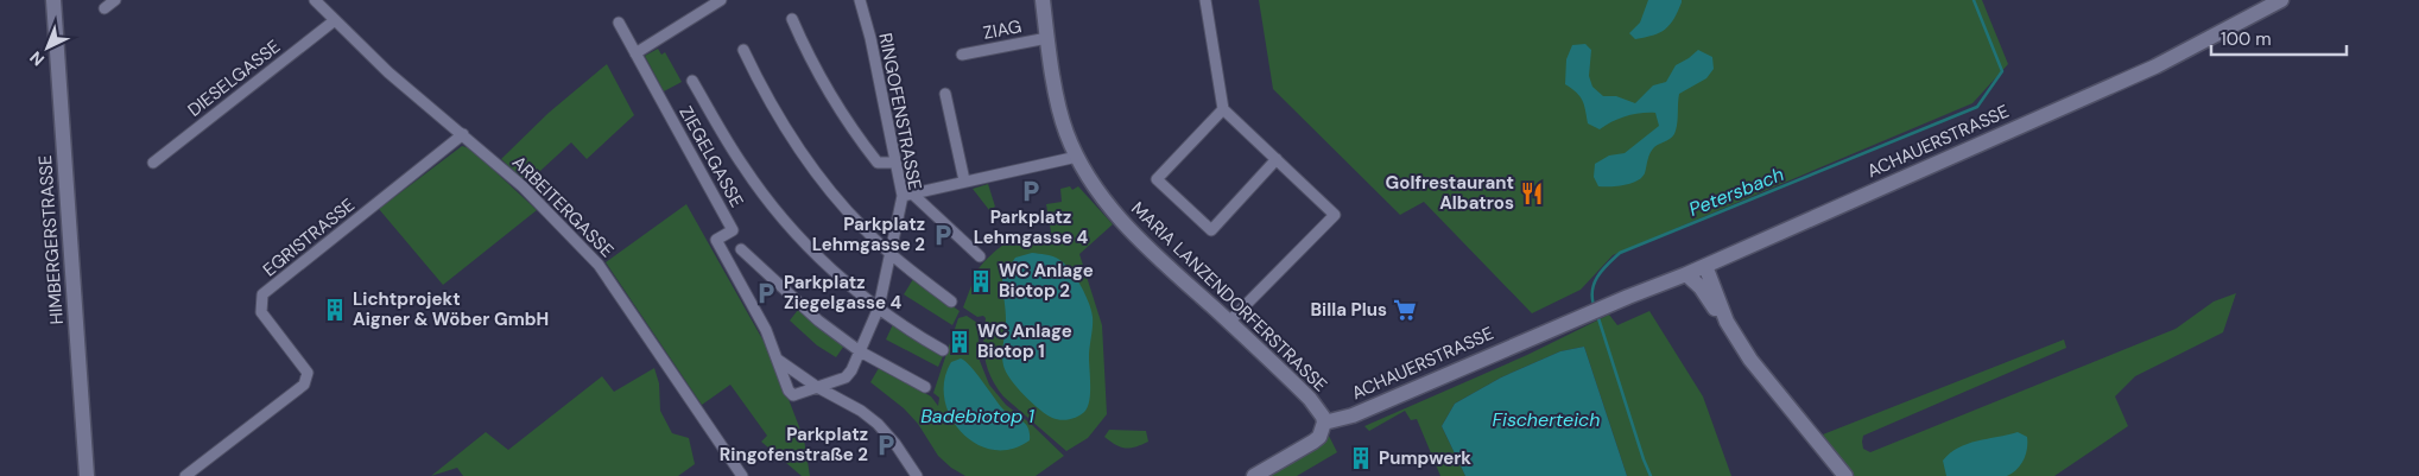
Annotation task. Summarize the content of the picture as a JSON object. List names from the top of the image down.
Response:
{
  "streets": {
    "street": [
      "ZIAG",
      "DIESELGASSE",
      "RINGOFENSTRASSE",
      "ACHAUERSTRASSE",
      "ZIEGELGASSE",
      "ARBEITERGASSE",
      "EGRISTRASSE",
      "HIMBERGERSTRASSE",
      "MARIA LANZENDORFERSTRASSE"
    ]
  },
  "crossings": [
    ["ZIAG", "MARIA LANZENDORFERSTRASSE"],
    ["DIESELGASSE", "ARBEITERGASSE"],
    ["RINGOFENSTRASSE", "ZIEGELGASSE"],
    ["ACHAUERSTRASSE", "MARIA LANZENDORFERSTRASSE"],
    ["ARBEITERGASSE", "EGRISTRASSE"]
  ],
  "water": ["Petersbach", "Badebiotop 1", "Fischerteich"],
  "places": {
    "parking": [
      "Parkplatz Lehmgasse 4",
      "Parkplatz Lehmgasse 2",
      "Parkplatz Ziegelgasse 4",
      "Parkplatz Ringofenstraße 2"
    ],
    "restaurant": ["Golfrestaurant Albatros"],
    "building": [
      "WC Anlage Biotop 2",
      "Lichtprojekt Aigner & Wöber GmbH",
      "WC Anlage Biotop 1",
      "Pumpwerk"
    ],
    "supermarket": ["Billa Plus"]
  },
  "scale_bar": "100 m",
  "north": "bottom left"
}
